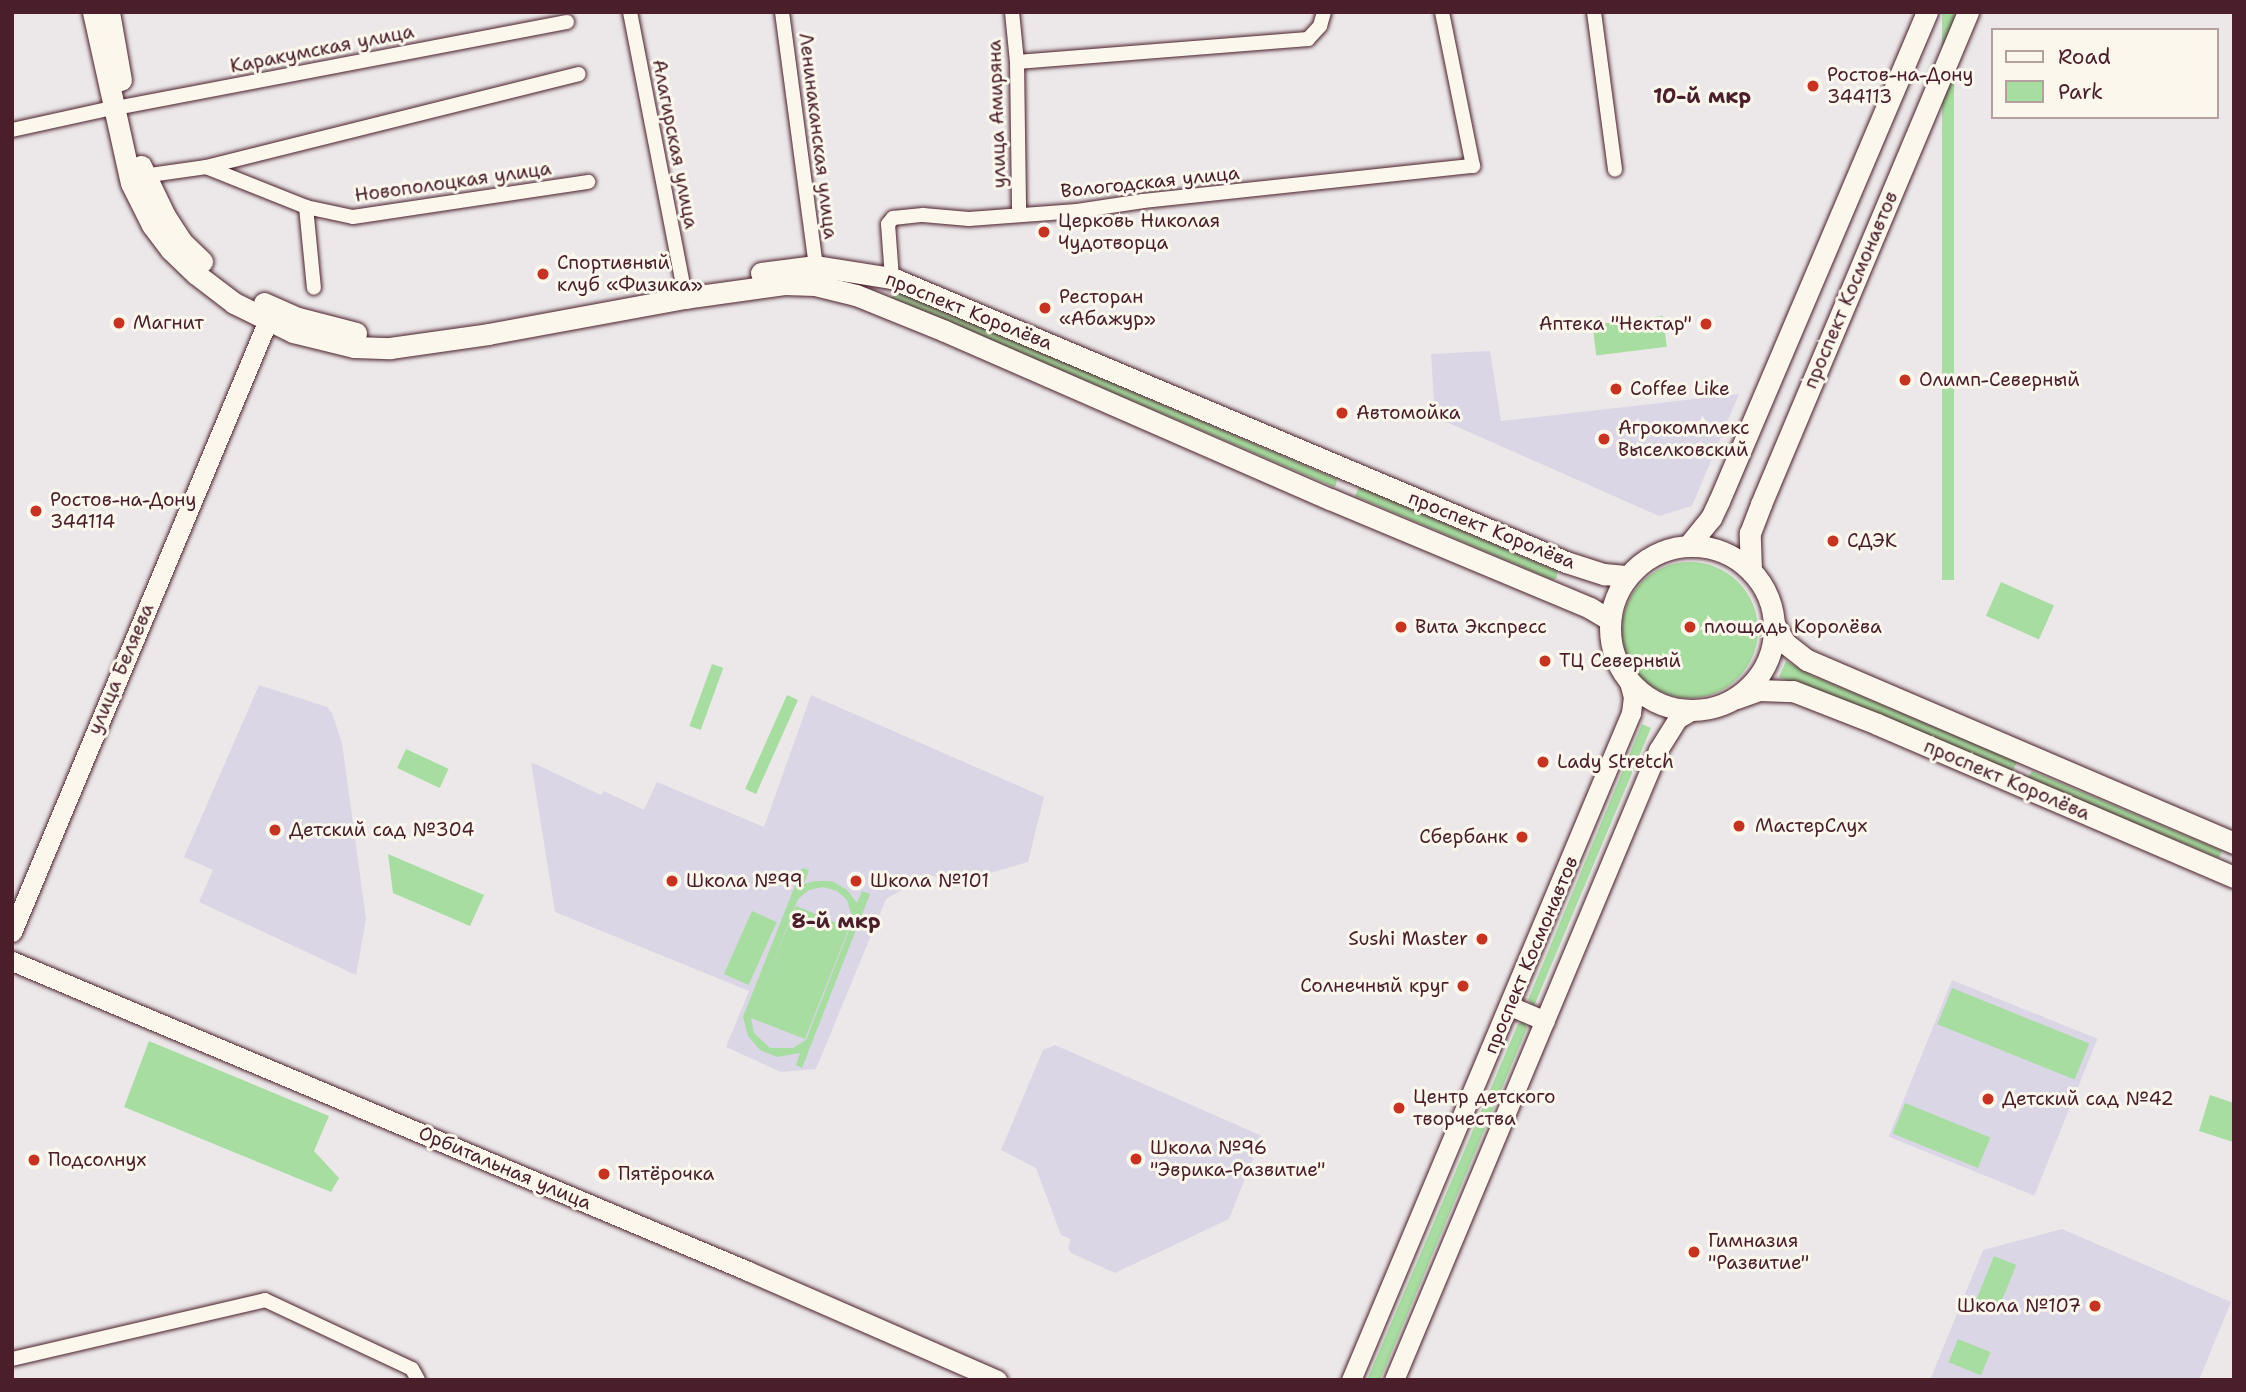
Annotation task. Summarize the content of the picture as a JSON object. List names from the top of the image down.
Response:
{
  "streets": {
    "main road": [
      "проспект Космонавтов",
      "проспект Королёва",
      "улица Беляева",
      "Орбитальная улица"
    ],
    "street": [
      "Каракумская улица",
      "улица Амиряна",
      "Ленинаканская улица",
      "Алагирская улица",
      "Новополоцкая улица",
      "Вологодская улица"
    ]
  },
  "crossings": [
    ["улица Амиряна", "Вологодская улица"],
    ["Ленинаканская улица", "проспект Королёва"],
    ["Алагирская улица", "проспект Королёва"],
    ["Вологодская улица", "проспект Королёва"],
    ["проспект Космонавтов", "проспект Королёва"],
    ["проспект Королёва", "улица Беляева"]
  ],
  "districts": ["10-й мкр", "8-й мкр"],
  "places": [
    "Ростов-на-Дону 344113",
    "Церковь Николая Чудотворца",
    "Спортивный клуб «Физика»",
    "Ресторан «Абажур»",
    "Магнит",
    "Аптека \"Нектар\"",
    "Олимп-Северный",
    "Coffee Like",
    "Автомойка",
    "Агрокомплекс Выселковский",
    "Ростов-на-Дону 344114",
    "СДЭК",
    "Вита Экспресс",
    "площадь Королёва",
    "ТЦ Северный",
    "Lady Stretch",
    "МастерСлух",
    "Детский сад №304",
    "Сбербанк",
    "Школа №99",
    "Школа №101",
    "Sushi Master",
    "Солнечный круг",
    "Детский сад №42",
    "Центр детского творчества",
    "Школа №96 \"Эврика-Развитие\"",
    "Подсолнух",
    "Пятёрочка",
    "Гимназия \"Развитие\"",
    "Школа №107"
  ],
  "legend": ["Road", "Park"]
}
